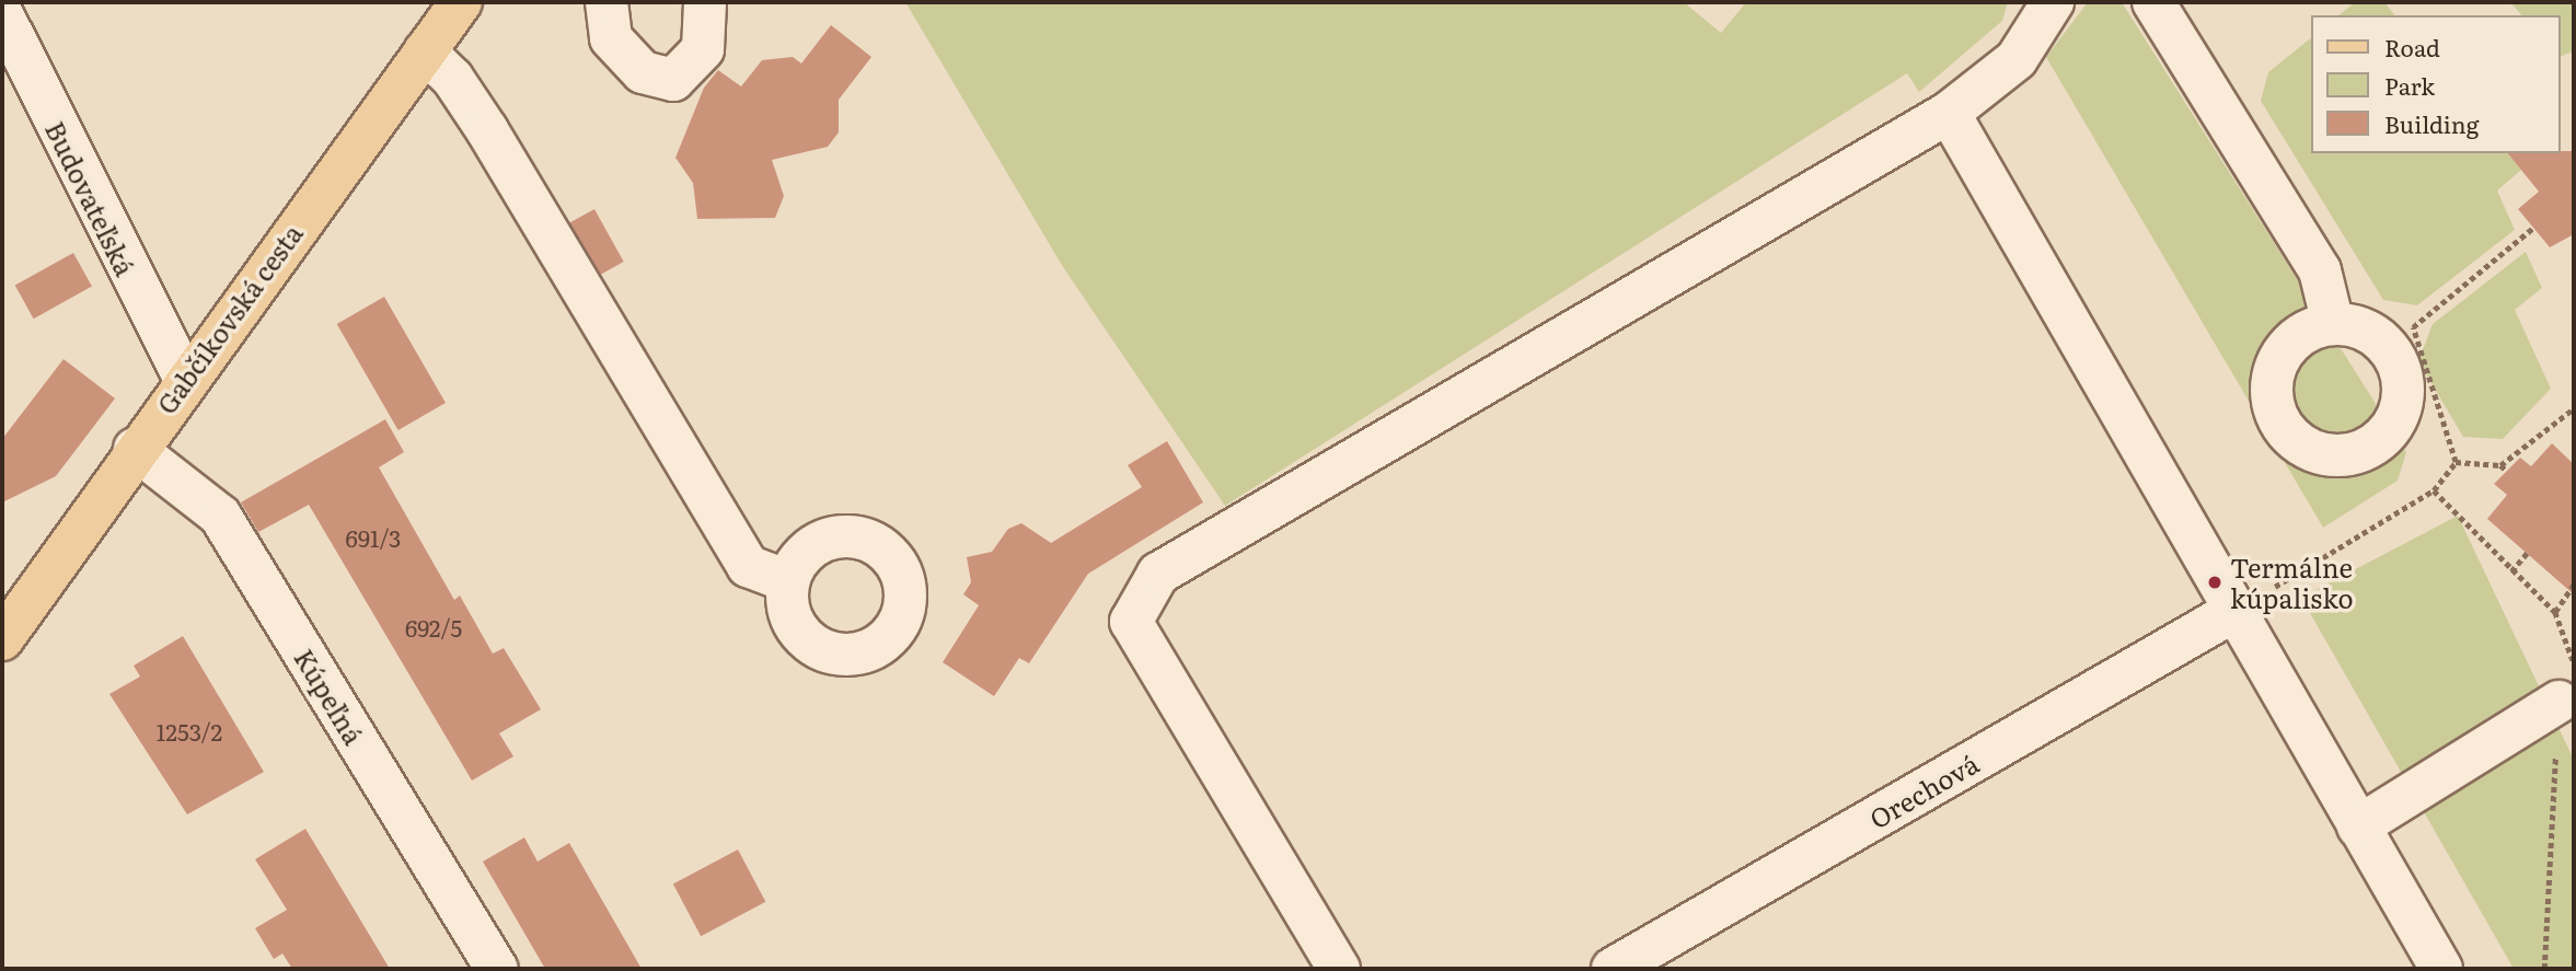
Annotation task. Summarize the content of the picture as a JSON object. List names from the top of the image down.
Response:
{
  "streets": {
    "main road": ["Gabčíkovská cesta"],
    "street": ["Budovateľská", "Kúpeľná", "Orechová"]
  },
  "crossings": [
    ["Budovateľská", "Gabčíkovská cesta"],
    ["Gabčíkovská cesta", "Kúpeľná"]
  ],
  "places": ["Termálne kúpalisko"],
  "house_numbers": ["691/3", "692/5", "1253/2"],
  "legend": ["Road", "Park", "Building"]
}
